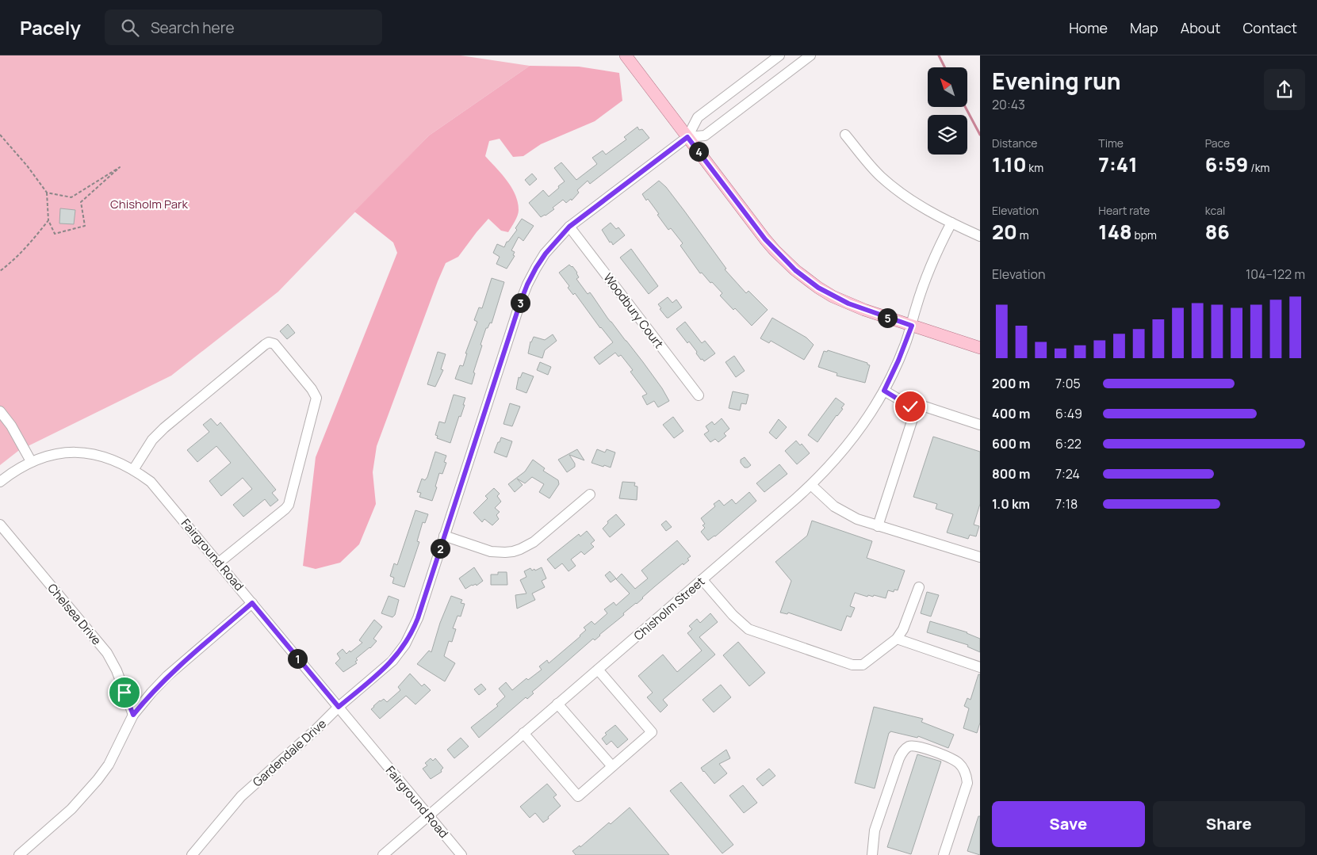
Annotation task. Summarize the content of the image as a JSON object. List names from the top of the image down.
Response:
{
  "streets": {
    "street": [
      "Woodbury Court",
      "Fairground Road",
      "Chisholm Street",
      "Chelsea Drive",
      "Gardendale Drive"
    ]
  },
  "crossings": [
    ["Woodbury Court", "Gardendale Drive"],
    ["Fairground Road", "Chisholm Street"],
    ["Fairground Road", "Gardendale Drive"]
  ],
  "parks": ["Chisholm Park"],
  "north": "top left",
  "page": {
    "header": "Pacely",
    "search": "Search here",
    "nav": [
      "Home",
      "Map",
      "About",
      "Contact"
    ],
    "heading": ["Evening run", "20:43"],
    "stats": [
      ["Distance", "1.10 km"],
      ["Time", "7:41"],
      ["Pace", "6:59 /km"],
      ["Elevation", "20 m"],
      ["Heart rate", "148 bpm"],
      ["kcal", "86"]
    ],
    "pins": [
      "4",
      "3",
      "5",
      "2",
      "1"
    ],
    "chart": ["Elevation", "104–122 m"],
    "list": [
      {
        "name": "200 m",
        "note": "7:05"
      },
      {
        "name": "400 m",
        "note": "6:49"
      },
      {
        "name": "600 m",
        "note": "6:22"
      },
      {
        "name": "800 m",
        "note": "7:24"
      },
      {
        "name": "1.0 km",
        "note": "7:18"
      }
    ],
    "buttons": ["Save", "Share"]
  }
}
